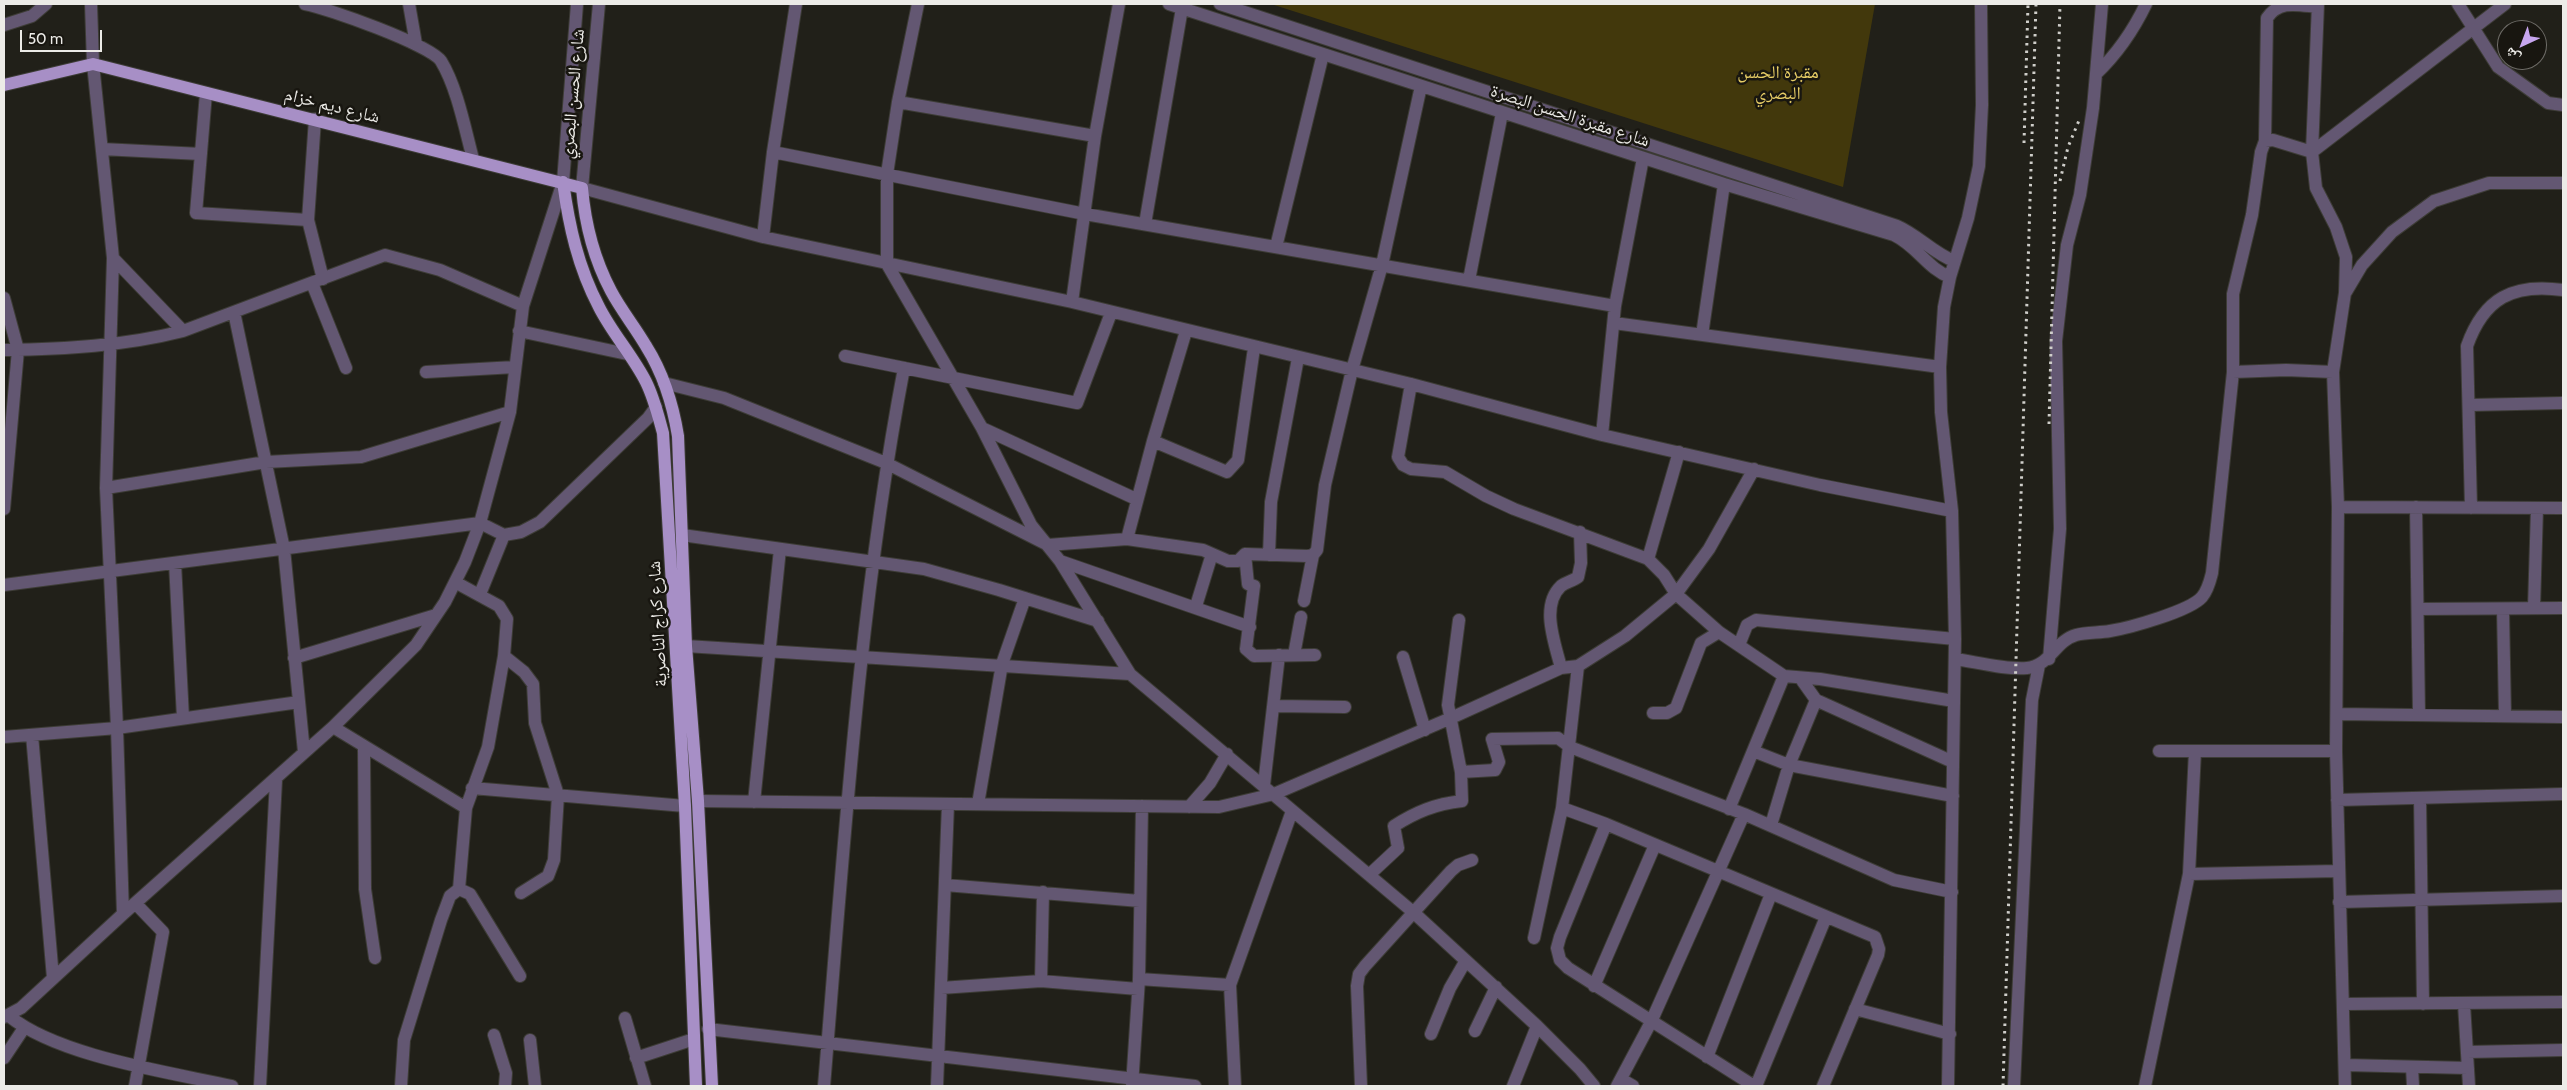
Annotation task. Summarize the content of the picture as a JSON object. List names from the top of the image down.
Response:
{
  "streets": {
    "main road": ["شارع ديم خزام", "شارع كراج الناصرية"],
    "street": ["شارع الحسن البصري", "شارع مقبرة الحسن البصرة"]
  },
  "crossings": [
    ["شارع الحسن البصري", "شارع ديم خزام"],
    ["شارع الحسن البصري", "شارع كراج الناصرية"],
    ["شارع ديم خزام", "شارع كراج الناصرية"]
  ],
  "parks": ["مقبرة الحسن البصري"],
  "scale_bar": "50 m",
  "north": "bottom left"
}
